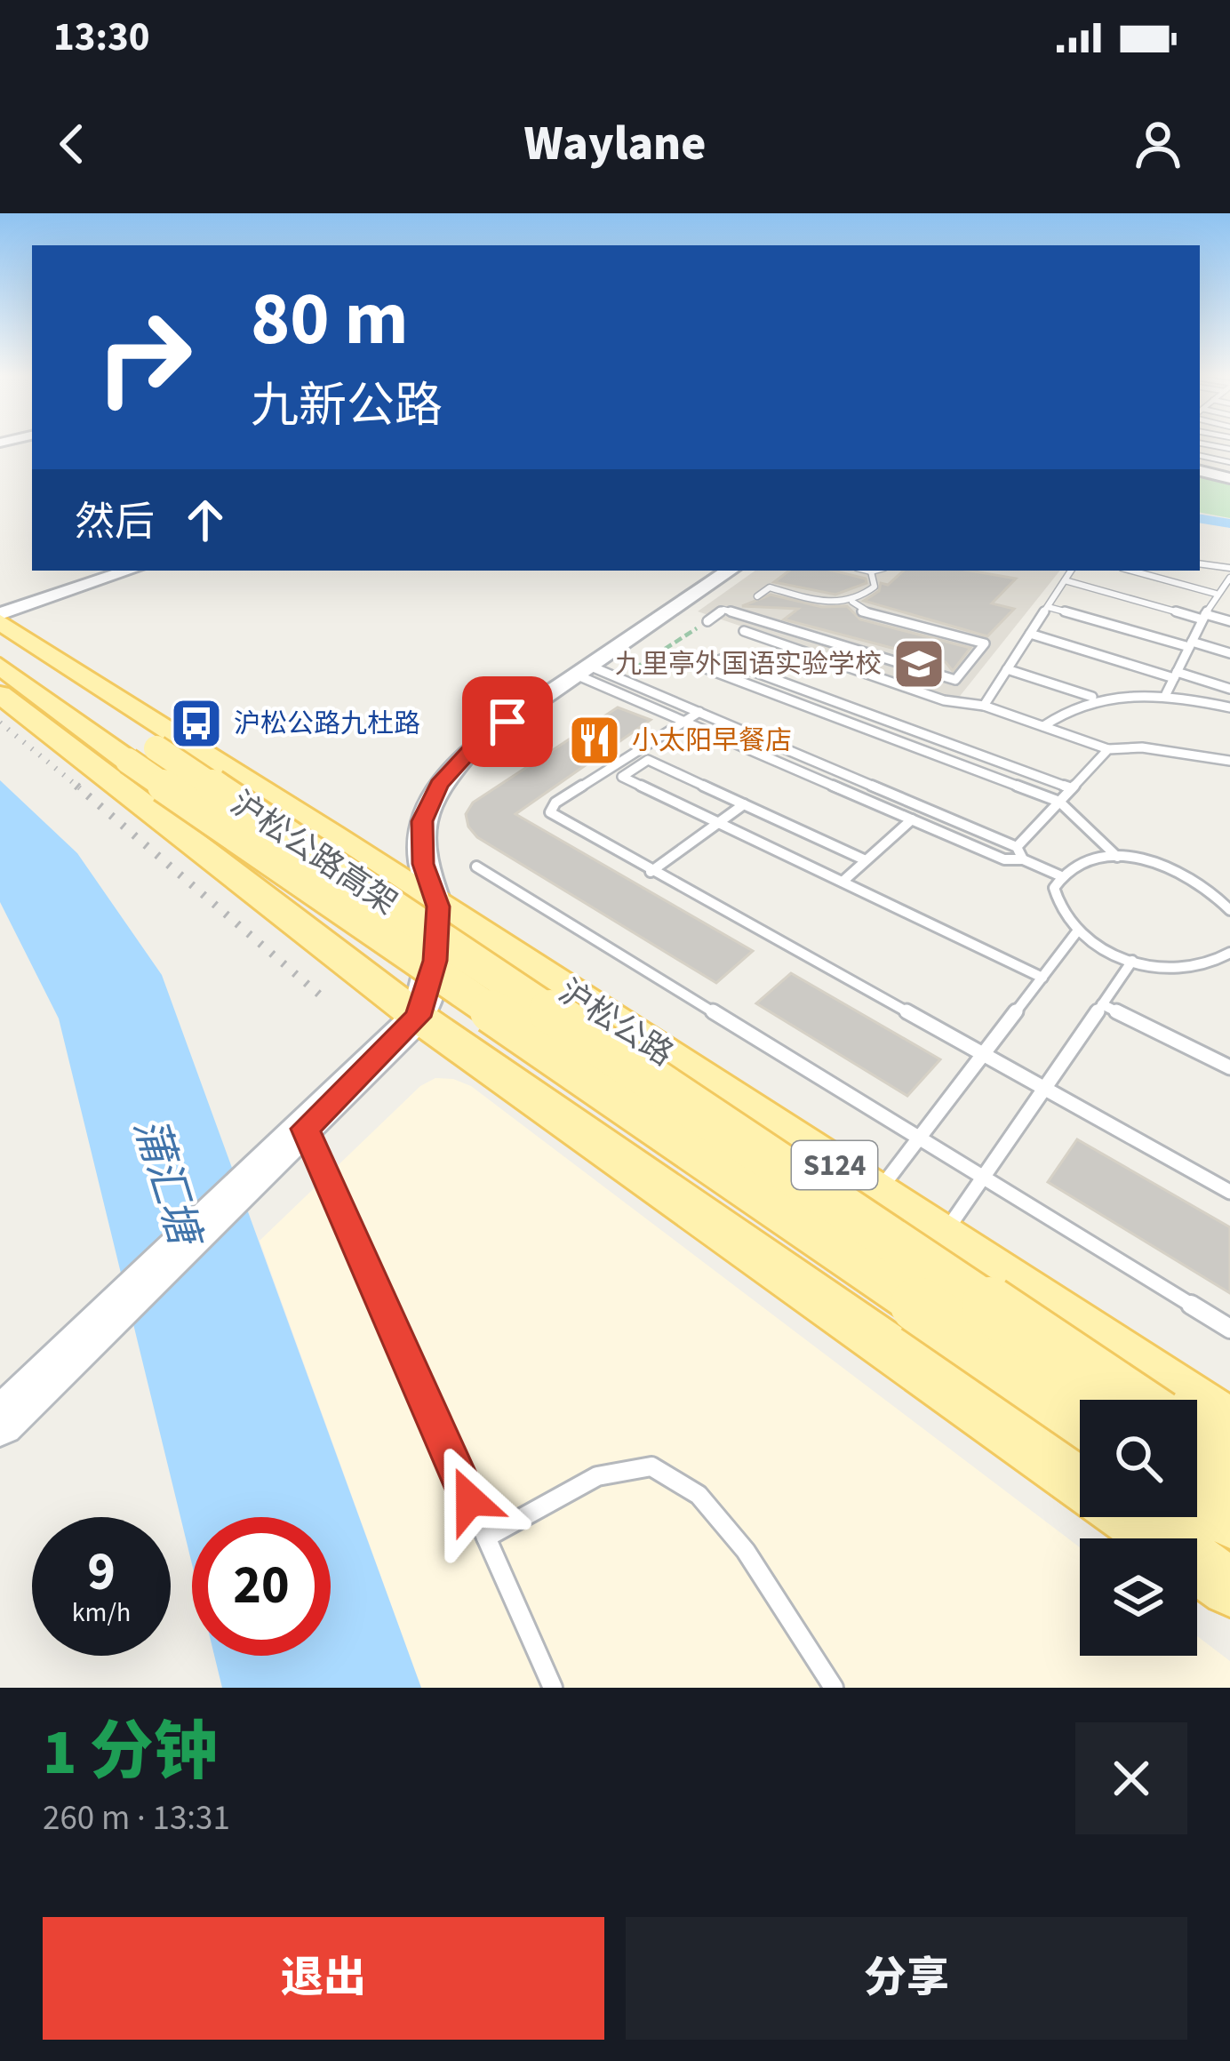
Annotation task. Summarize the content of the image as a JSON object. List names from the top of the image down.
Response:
{
  "streets": {
    "main road": ["沪松公路高架", "沪松公路", "S124"]
  },
  "water": ["蒲汇塘"],
  "places": {
    "school or university": ["九里亭外国语实验学校"],
    "bus stop": ["沪松公路九杜路"],
    "restaurant": ["小太阳早餐店"]
  },
  "page": {
    "status": "13:30",
    "header": "Waylane",
    "turn": ["80 m", "九新公路"],
    "then": "然后",
    "speed": "9 km/h",
    "limit": "20",
    "heading": ["1 分钟", "260 m · 13:31"],
    "buttons": ["退出", "分享"]
  }
}
